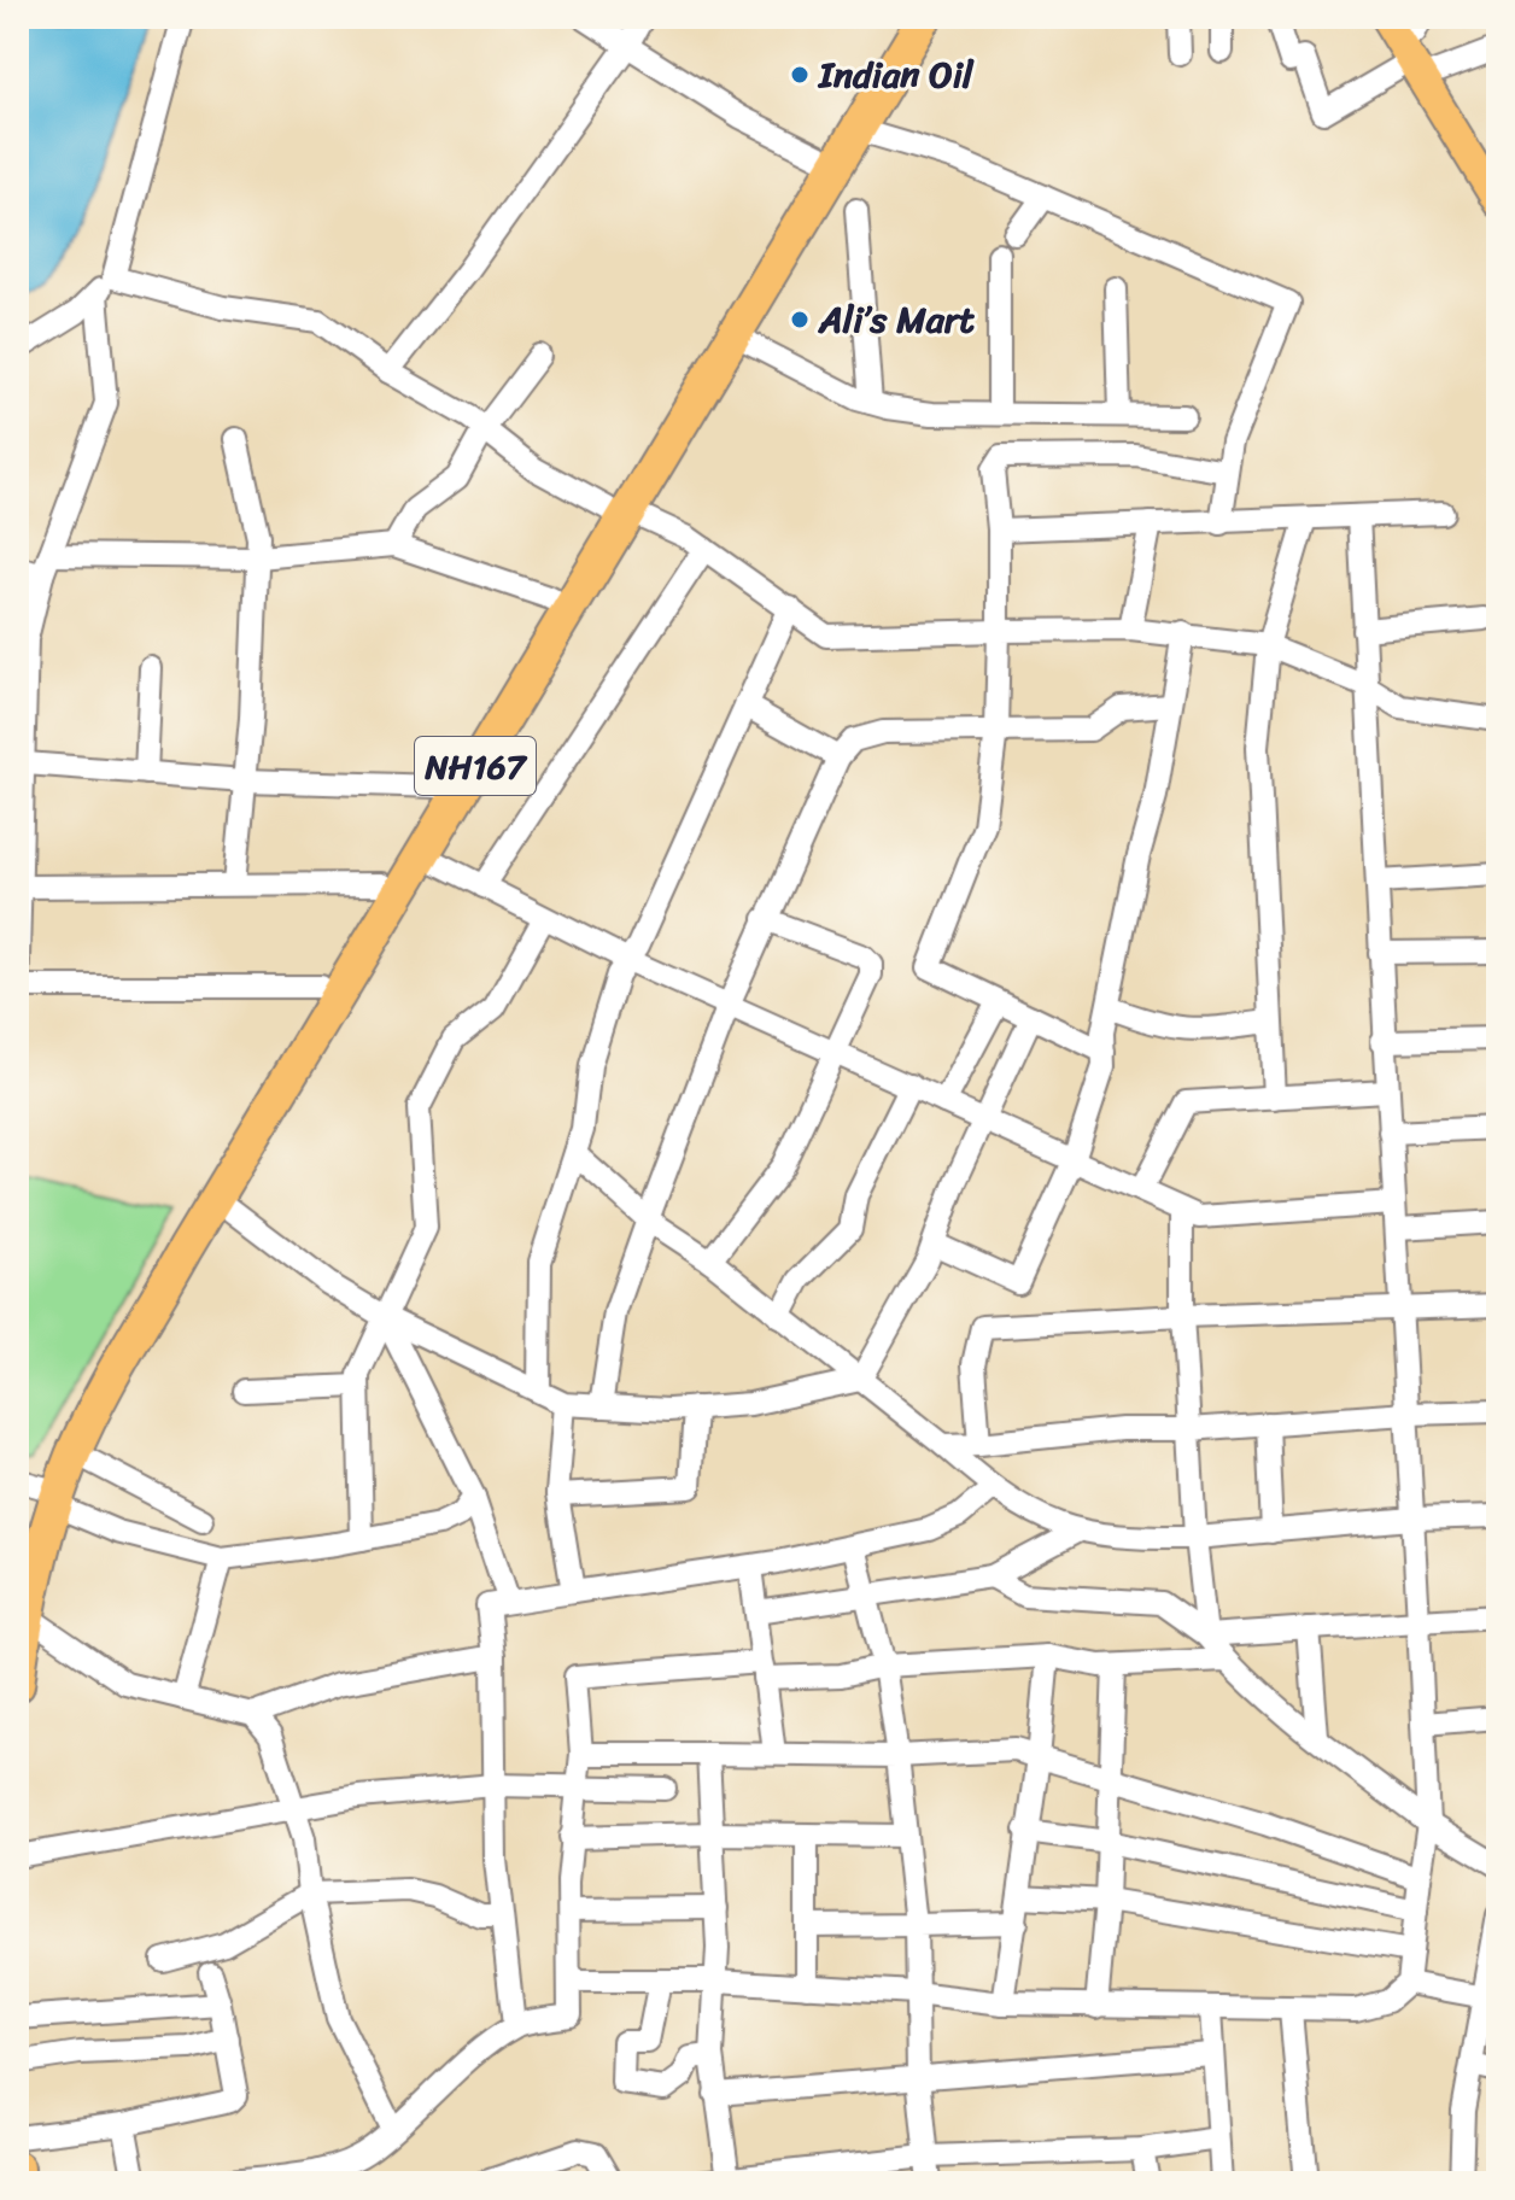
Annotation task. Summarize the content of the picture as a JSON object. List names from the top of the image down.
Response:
{
  "streets": {
    "highway": ["NH167"]
  },
  "places": ["Indian Oil", "Ali’s Mart"]
}
